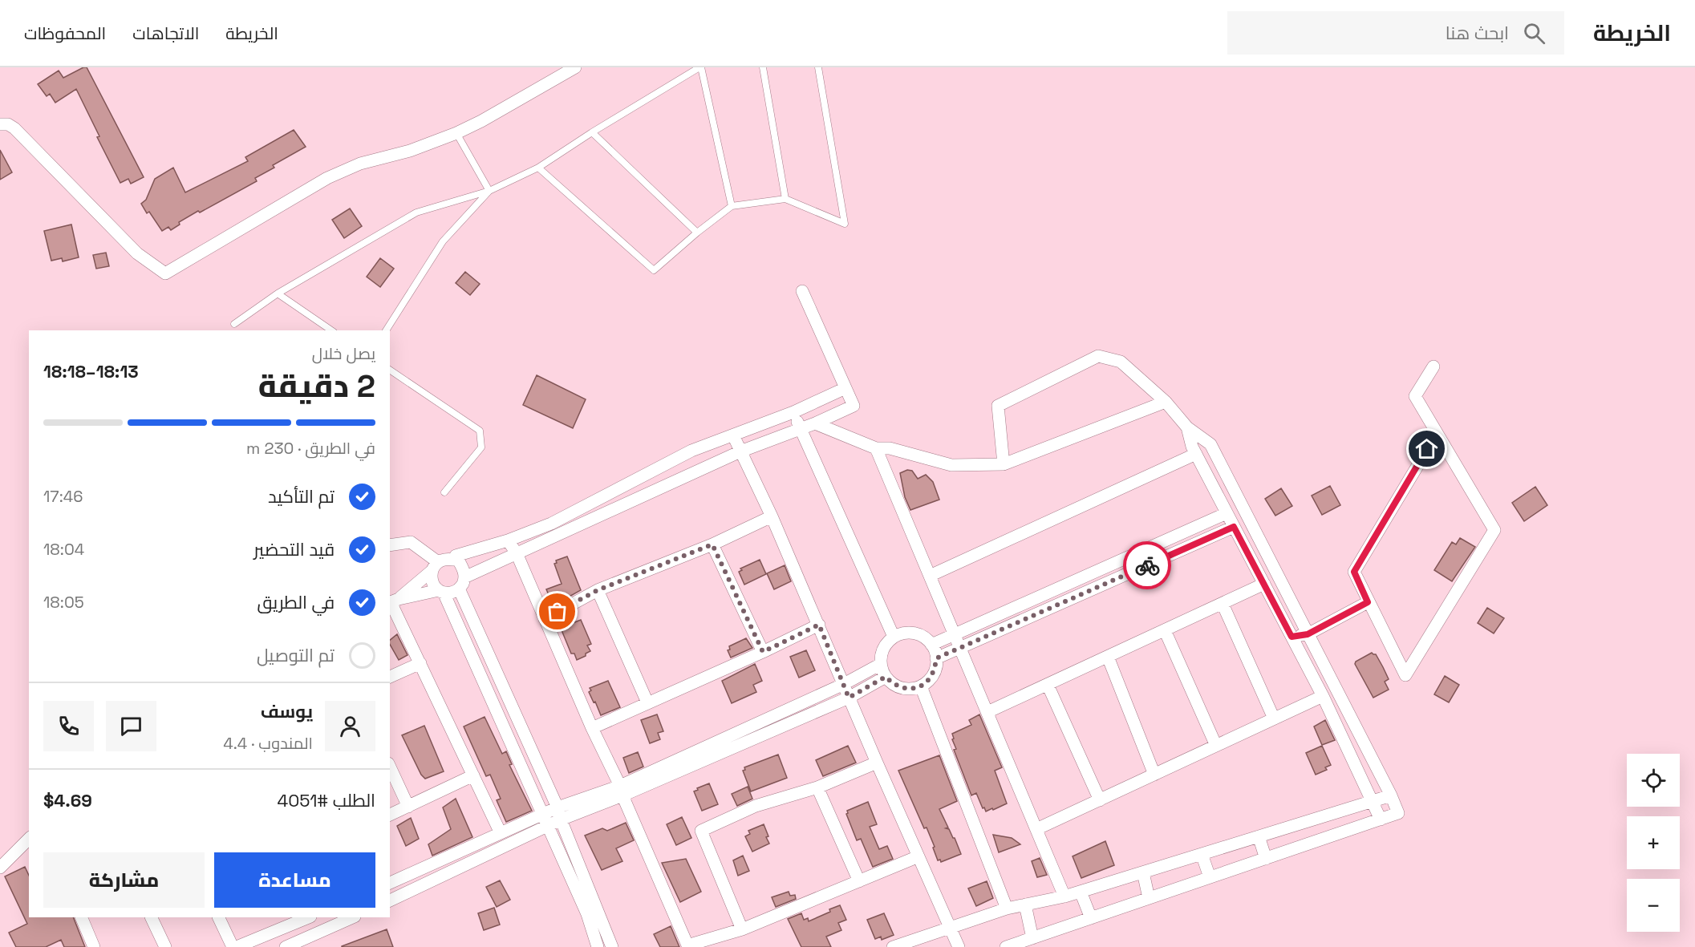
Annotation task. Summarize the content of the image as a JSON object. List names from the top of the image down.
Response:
{
  "page": {
    "header": "الخريطة",
    "search": "ابحث هنا",
    "nav": ["الخريطة", "الاتجاهات", "المحفوظات"],
    "heading": ["2 دقيقة", "يصل خلال", "18:13–18:18"],
    "panel": [
      "يوسف",
      "المندوب · 4.4",
      "الطلب #4051",
      "$4.69"
    ],
    "bar": "في الطريق · 230 m",
    "list": [
      ["تم التأكيد", "17:46"],
      ["قيد التحضير", "18:04"],
      ["في الطريق", "18:05"],
      "تم التوصيل"
    ],
    "map_buttons": ["+", "−"],
    "buttons": ["مساعدة", "مشاركة"]
  }
}
